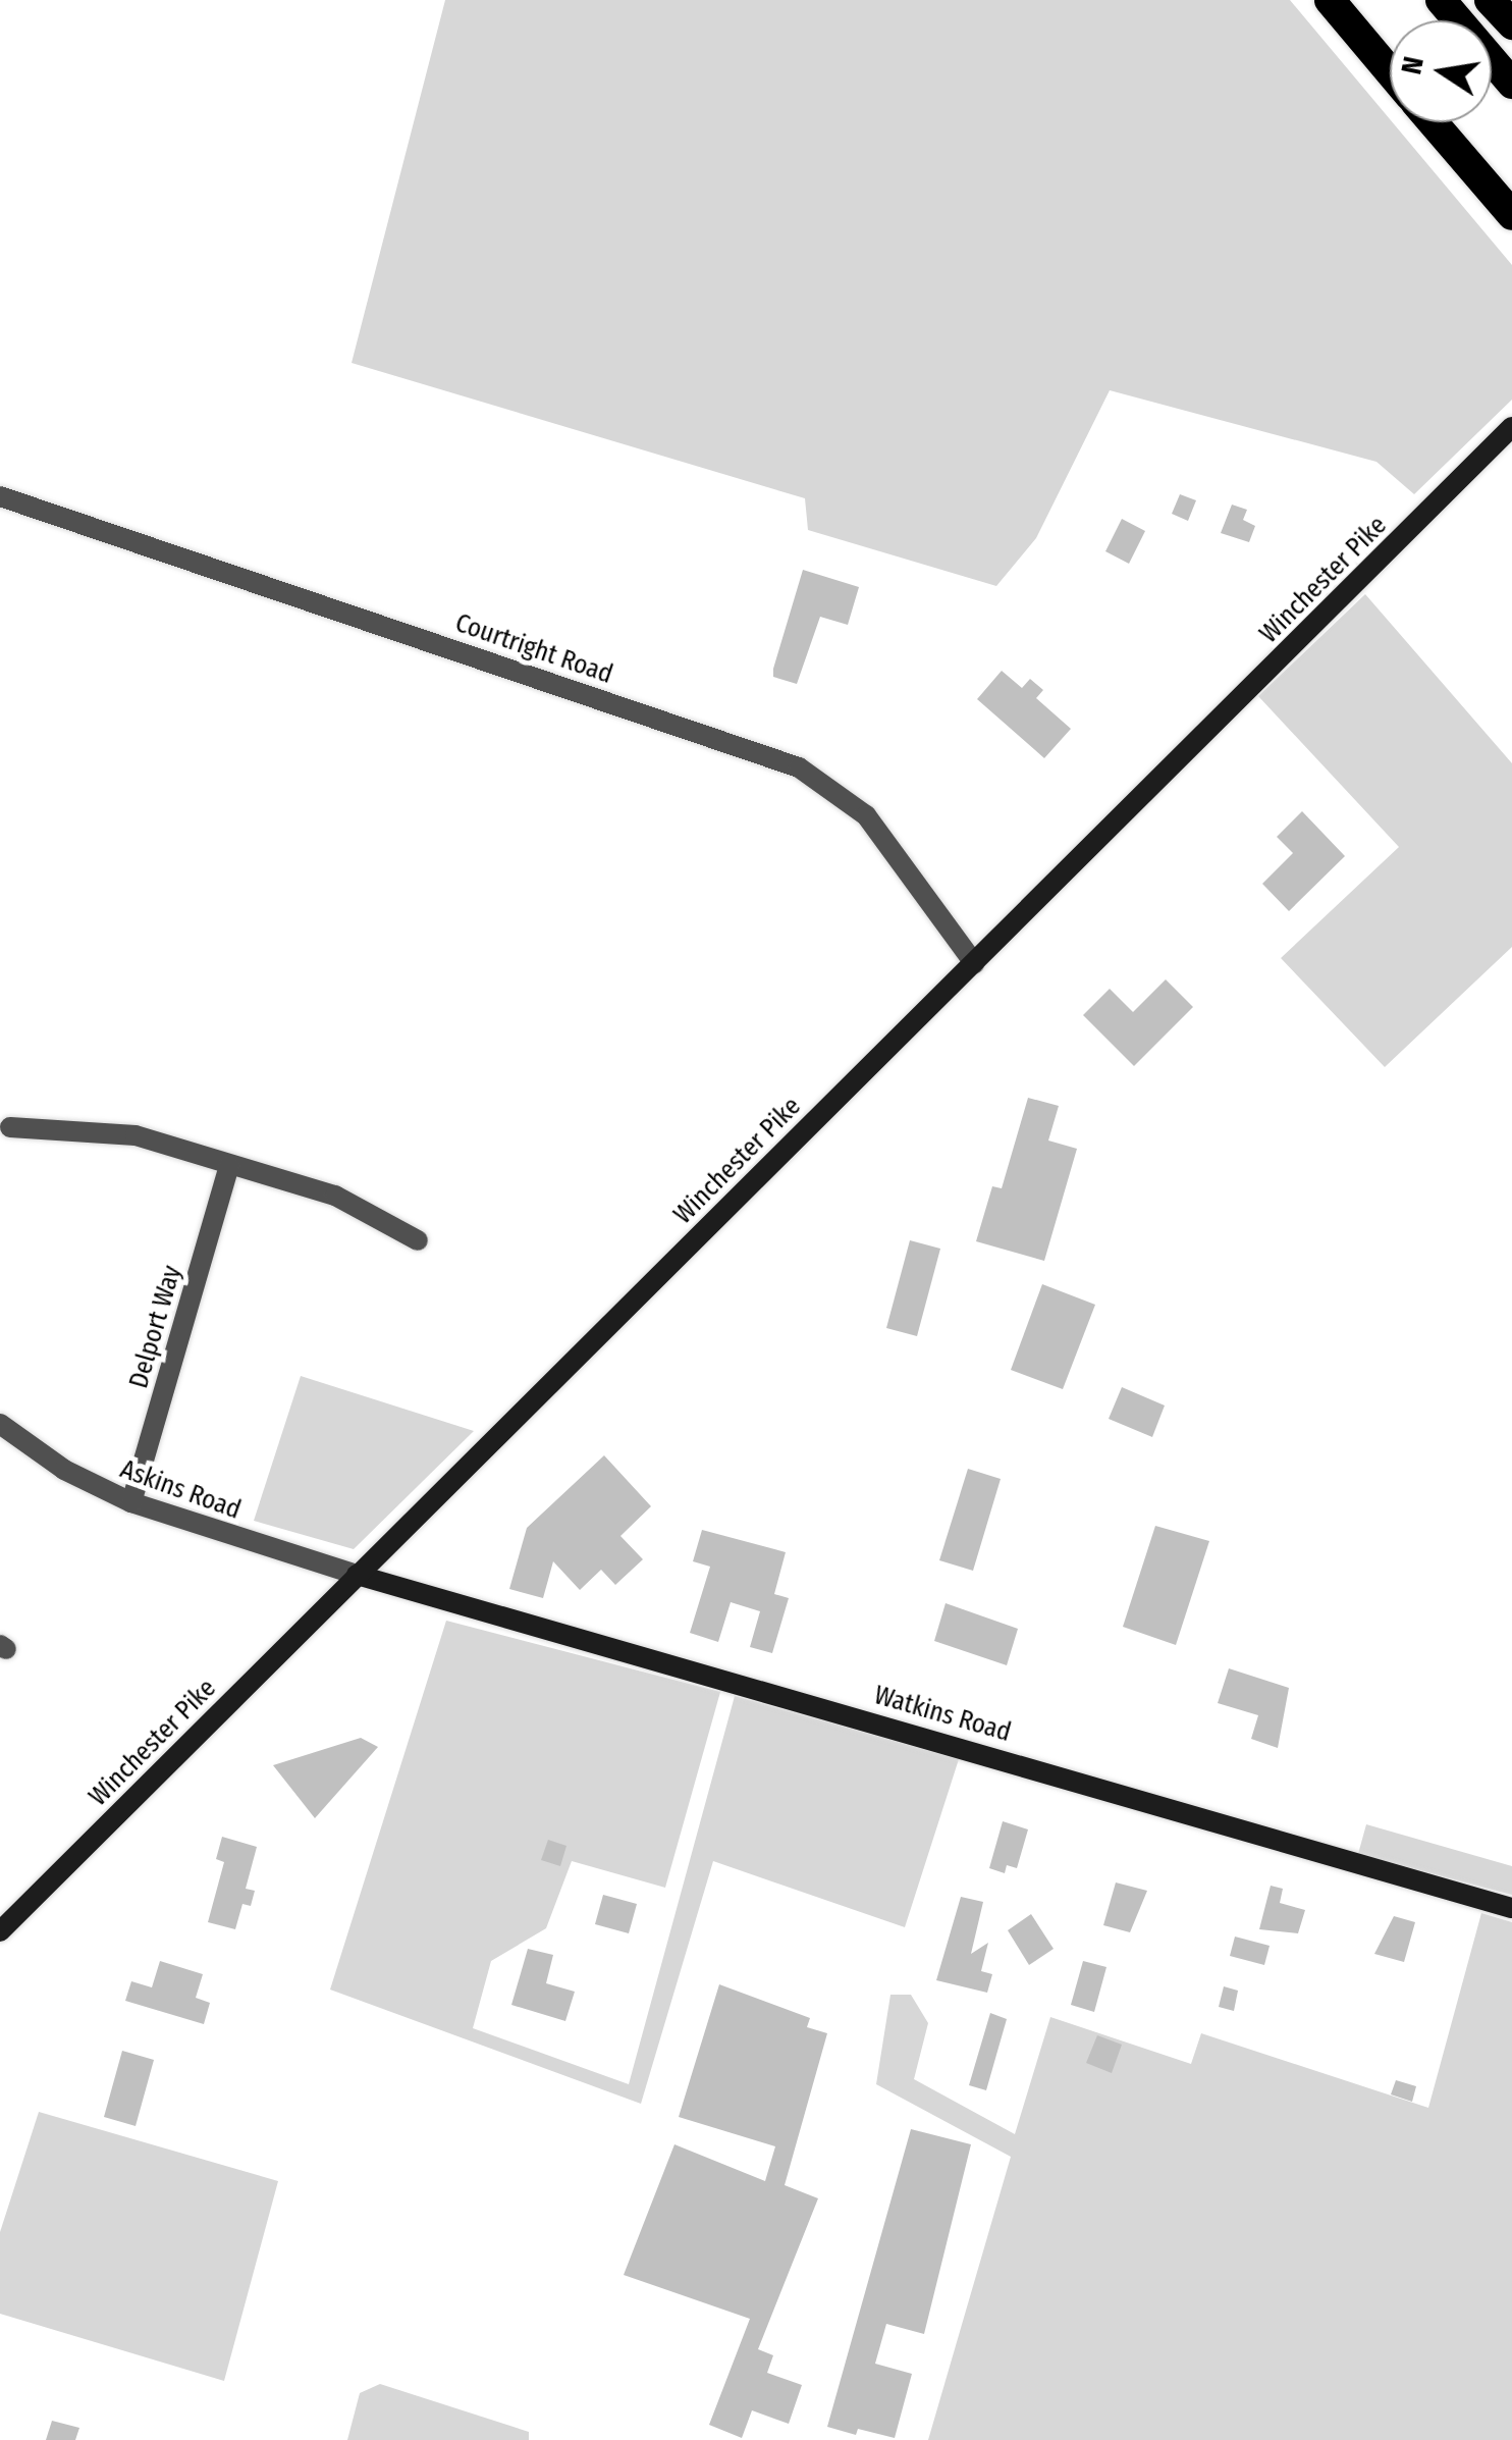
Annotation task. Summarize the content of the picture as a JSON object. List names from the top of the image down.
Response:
{
  "streets": {
    "main road": ["Winchester Pike", "Watkins Road"],
    "street": ["Courtright Road", "Delport Way", "Askins Road"]
  },
  "crossings": [
    ["Winchester Pike", "Courtright Road"],
    ["Winchester Pike", "Askins Road"],
    ["Winchester Pike", "Watkins Road"],
    ["Delport Way", "Askins Road"],
    ["Askins Road", "Watkins Road"]
  ],
  "north": "left"
}
